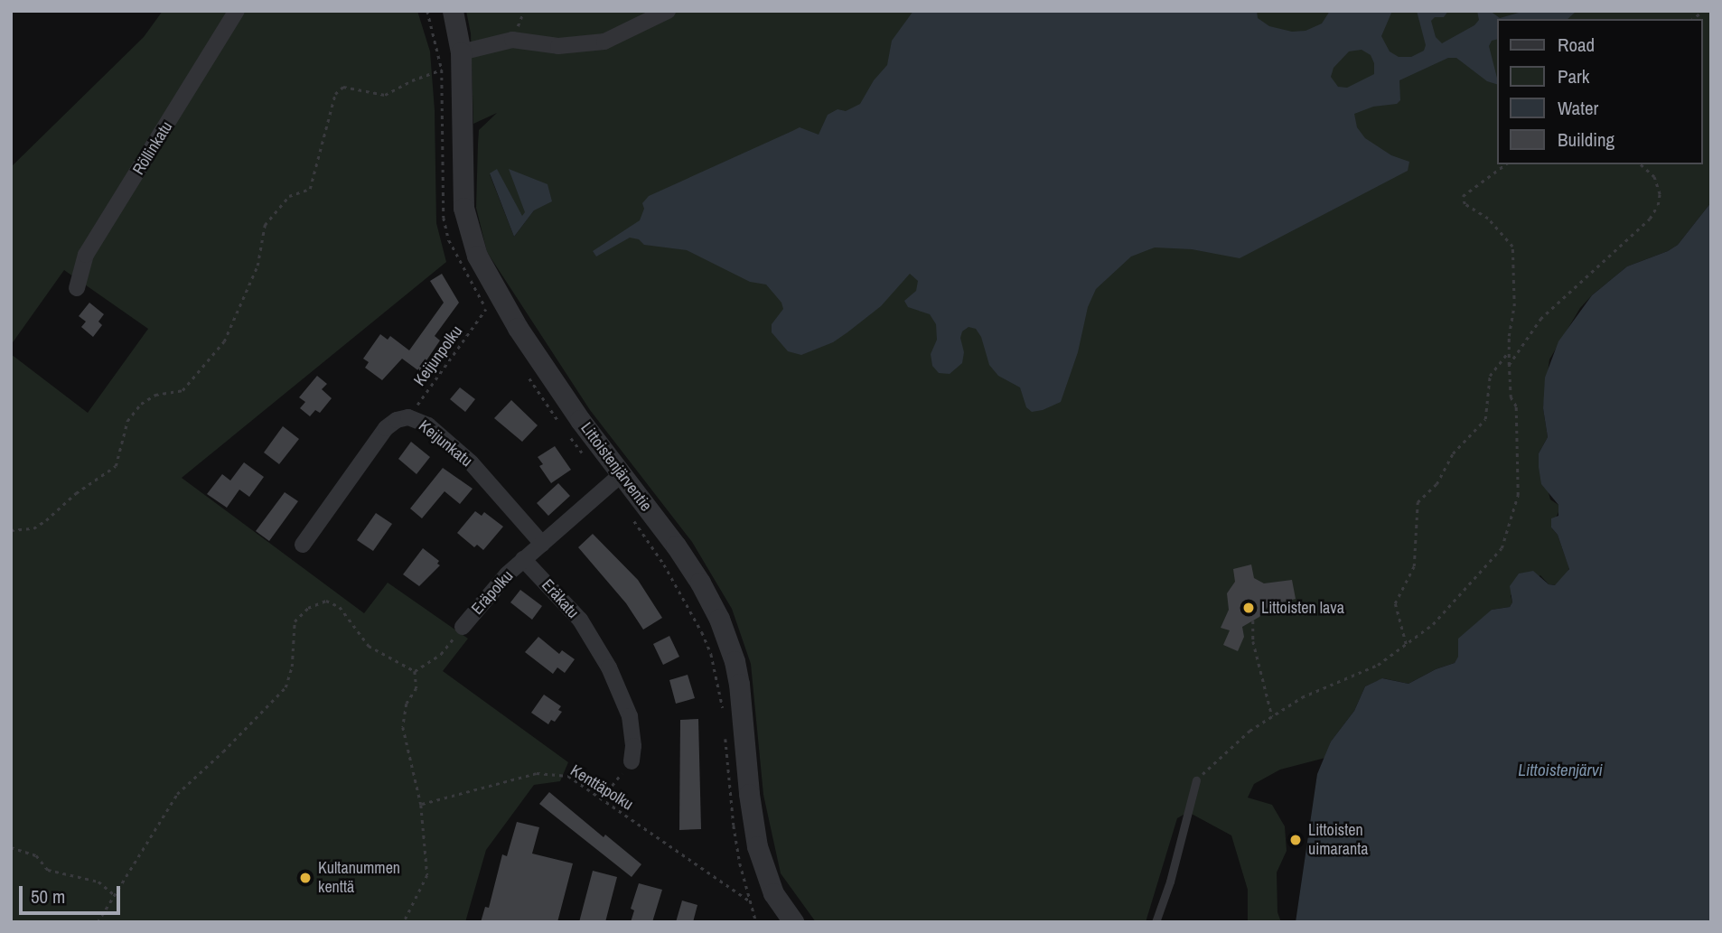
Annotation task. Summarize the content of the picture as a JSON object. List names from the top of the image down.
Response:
{
  "streets": {
    "street": [
      "Röllinkatu",
      "Keijunkatu",
      "Littoistenjärventie",
      "Eräpolku",
      "Eräkatu"
    ],
    "path": ["Keijunpolku", "Kenttäpolku"]
  },
  "crossings": [
    ["Keijunpolku", "Keijunkatu"],
    ["Eräpolku", "Eräkatu"]
  ],
  "water": ["Littoistenjärvi"],
  "places": ["Littoisten lava", "Littoisten uimaranta", "Kultanummen kenttä"],
  "legend": [
    "Road",
    "Park",
    "Water",
    "Building"
  ],
  "scale_bar": "50 m"
}
